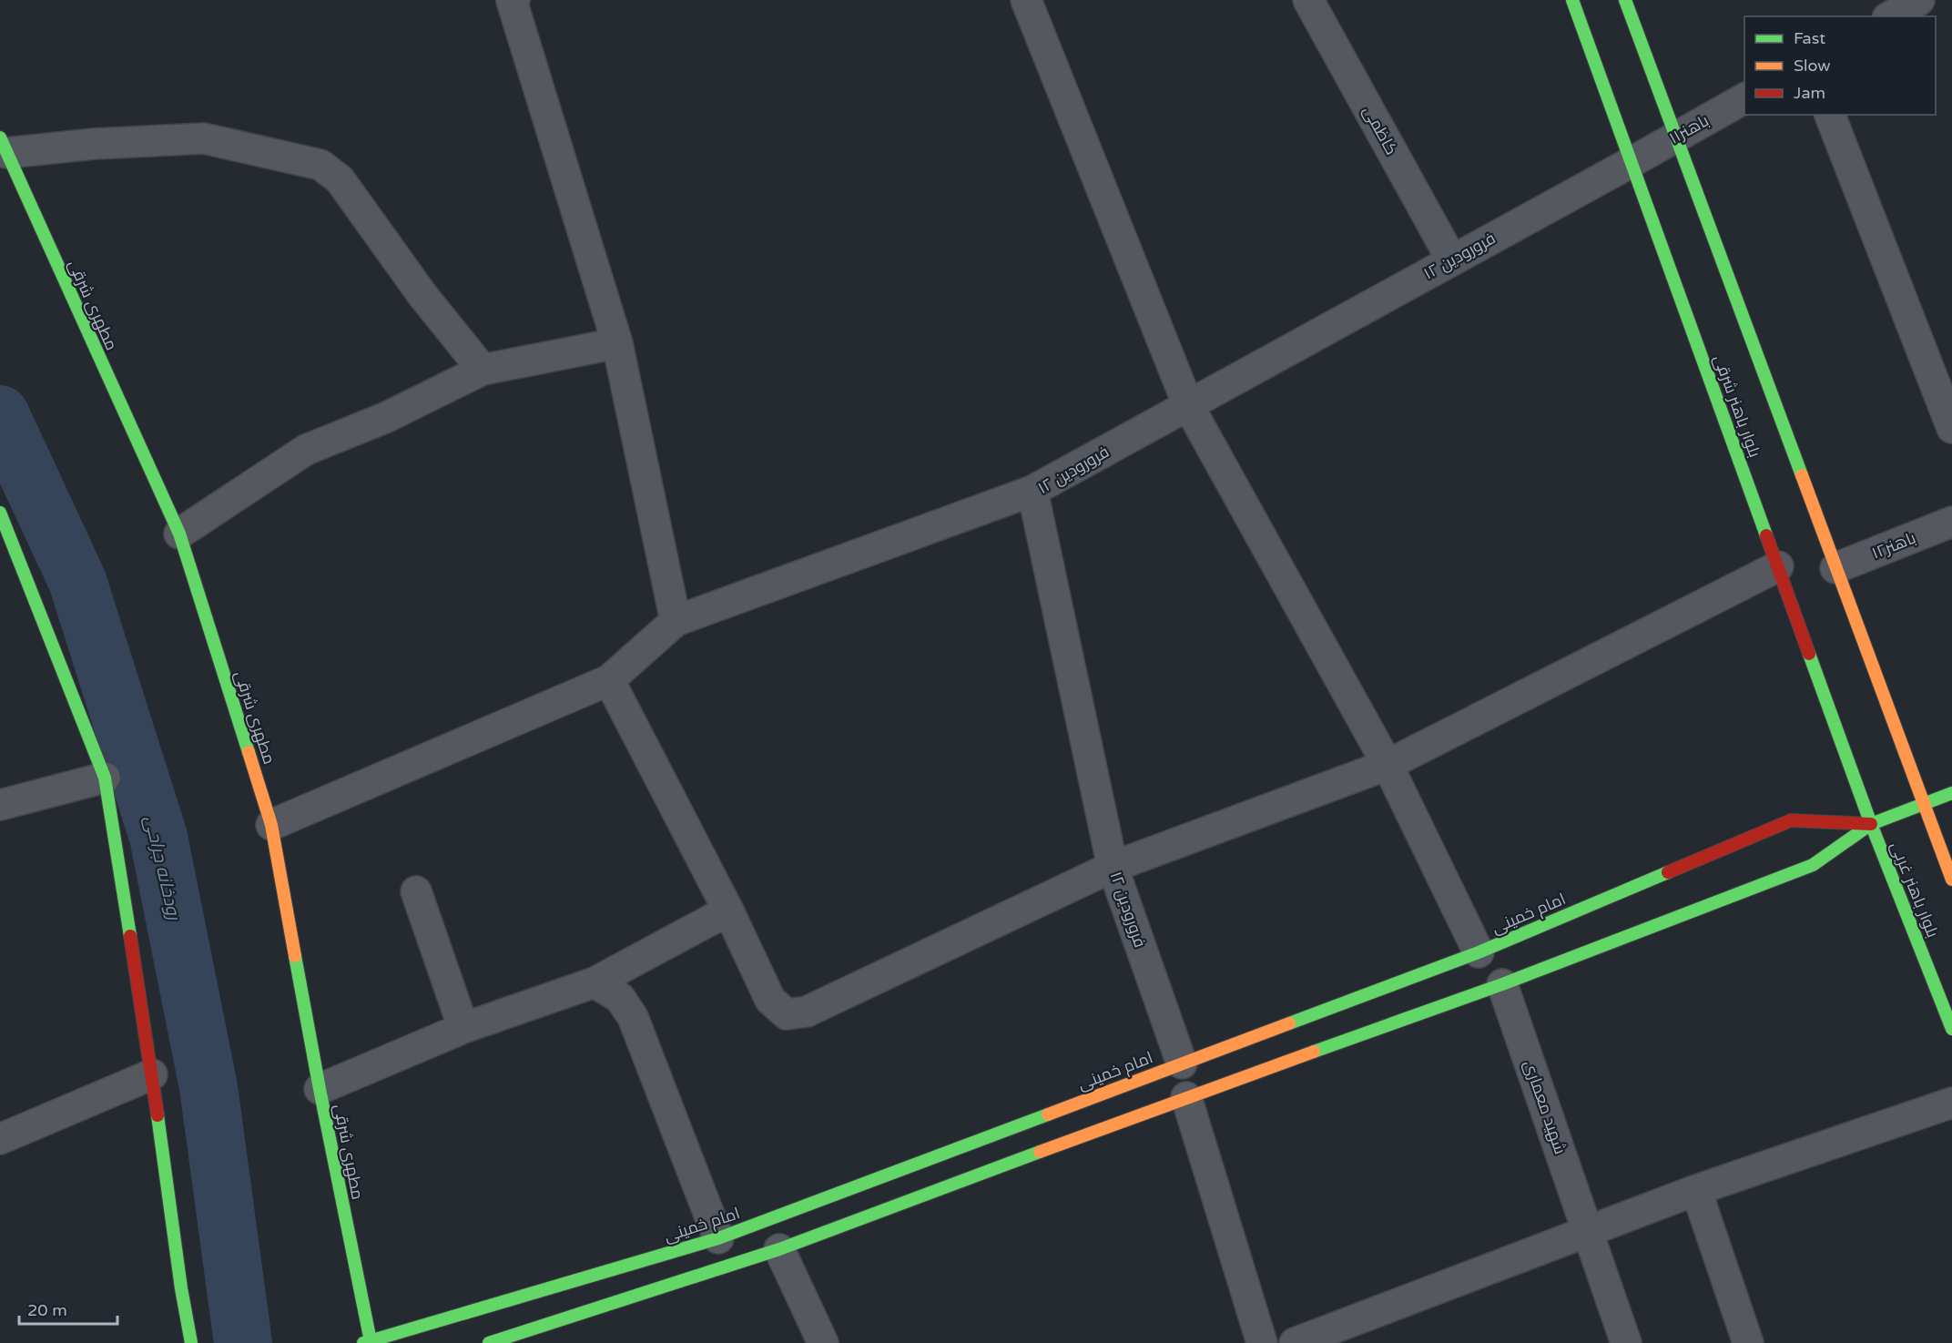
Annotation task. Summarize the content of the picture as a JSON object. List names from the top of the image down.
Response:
{
  "streets": {
    "main road": [
      "مطهری شرقی",
      "بلوار باهنر شرقی",
      "بلوار باهنر غربی",
      "امام خمینی"
    ],
    "street": [
      "باهنر۱۱",
      "کاظمی",
      "۱۲ فرورودین",
      "باهنر۱۲",
      "شهید معماری"
    ]
  },
  "crossings": [
    ["باهنر۱۱", "۱۲ فرورودین"],
    ["باهنر۱۱", "بلوار باهنر شرقی"],
    ["کاظمی", "۱۲ فرورودین"],
    ["۱۲ فرورودین", "بلوار باهنر شرقی"],
    ["۱۲ فرورودین", "امام خمینی"],
    ["مطهری شرقی", "امام خمینی"],
    ["بلوار باهنر شرقی", "بلوار باهنر غربی"],
    ["بلوار باهنر شرقی", "امام خمینی"],
    ["بلوار باهنر غربی", "امام خمینی"],
    ["امام خمینی", "شهید معماری"]
  ],
  "water": ["رودخانه جراحی"],
  "legend": ["Fast", "Slow", "Jam"],
  "scale_bar": "20 m"
}
